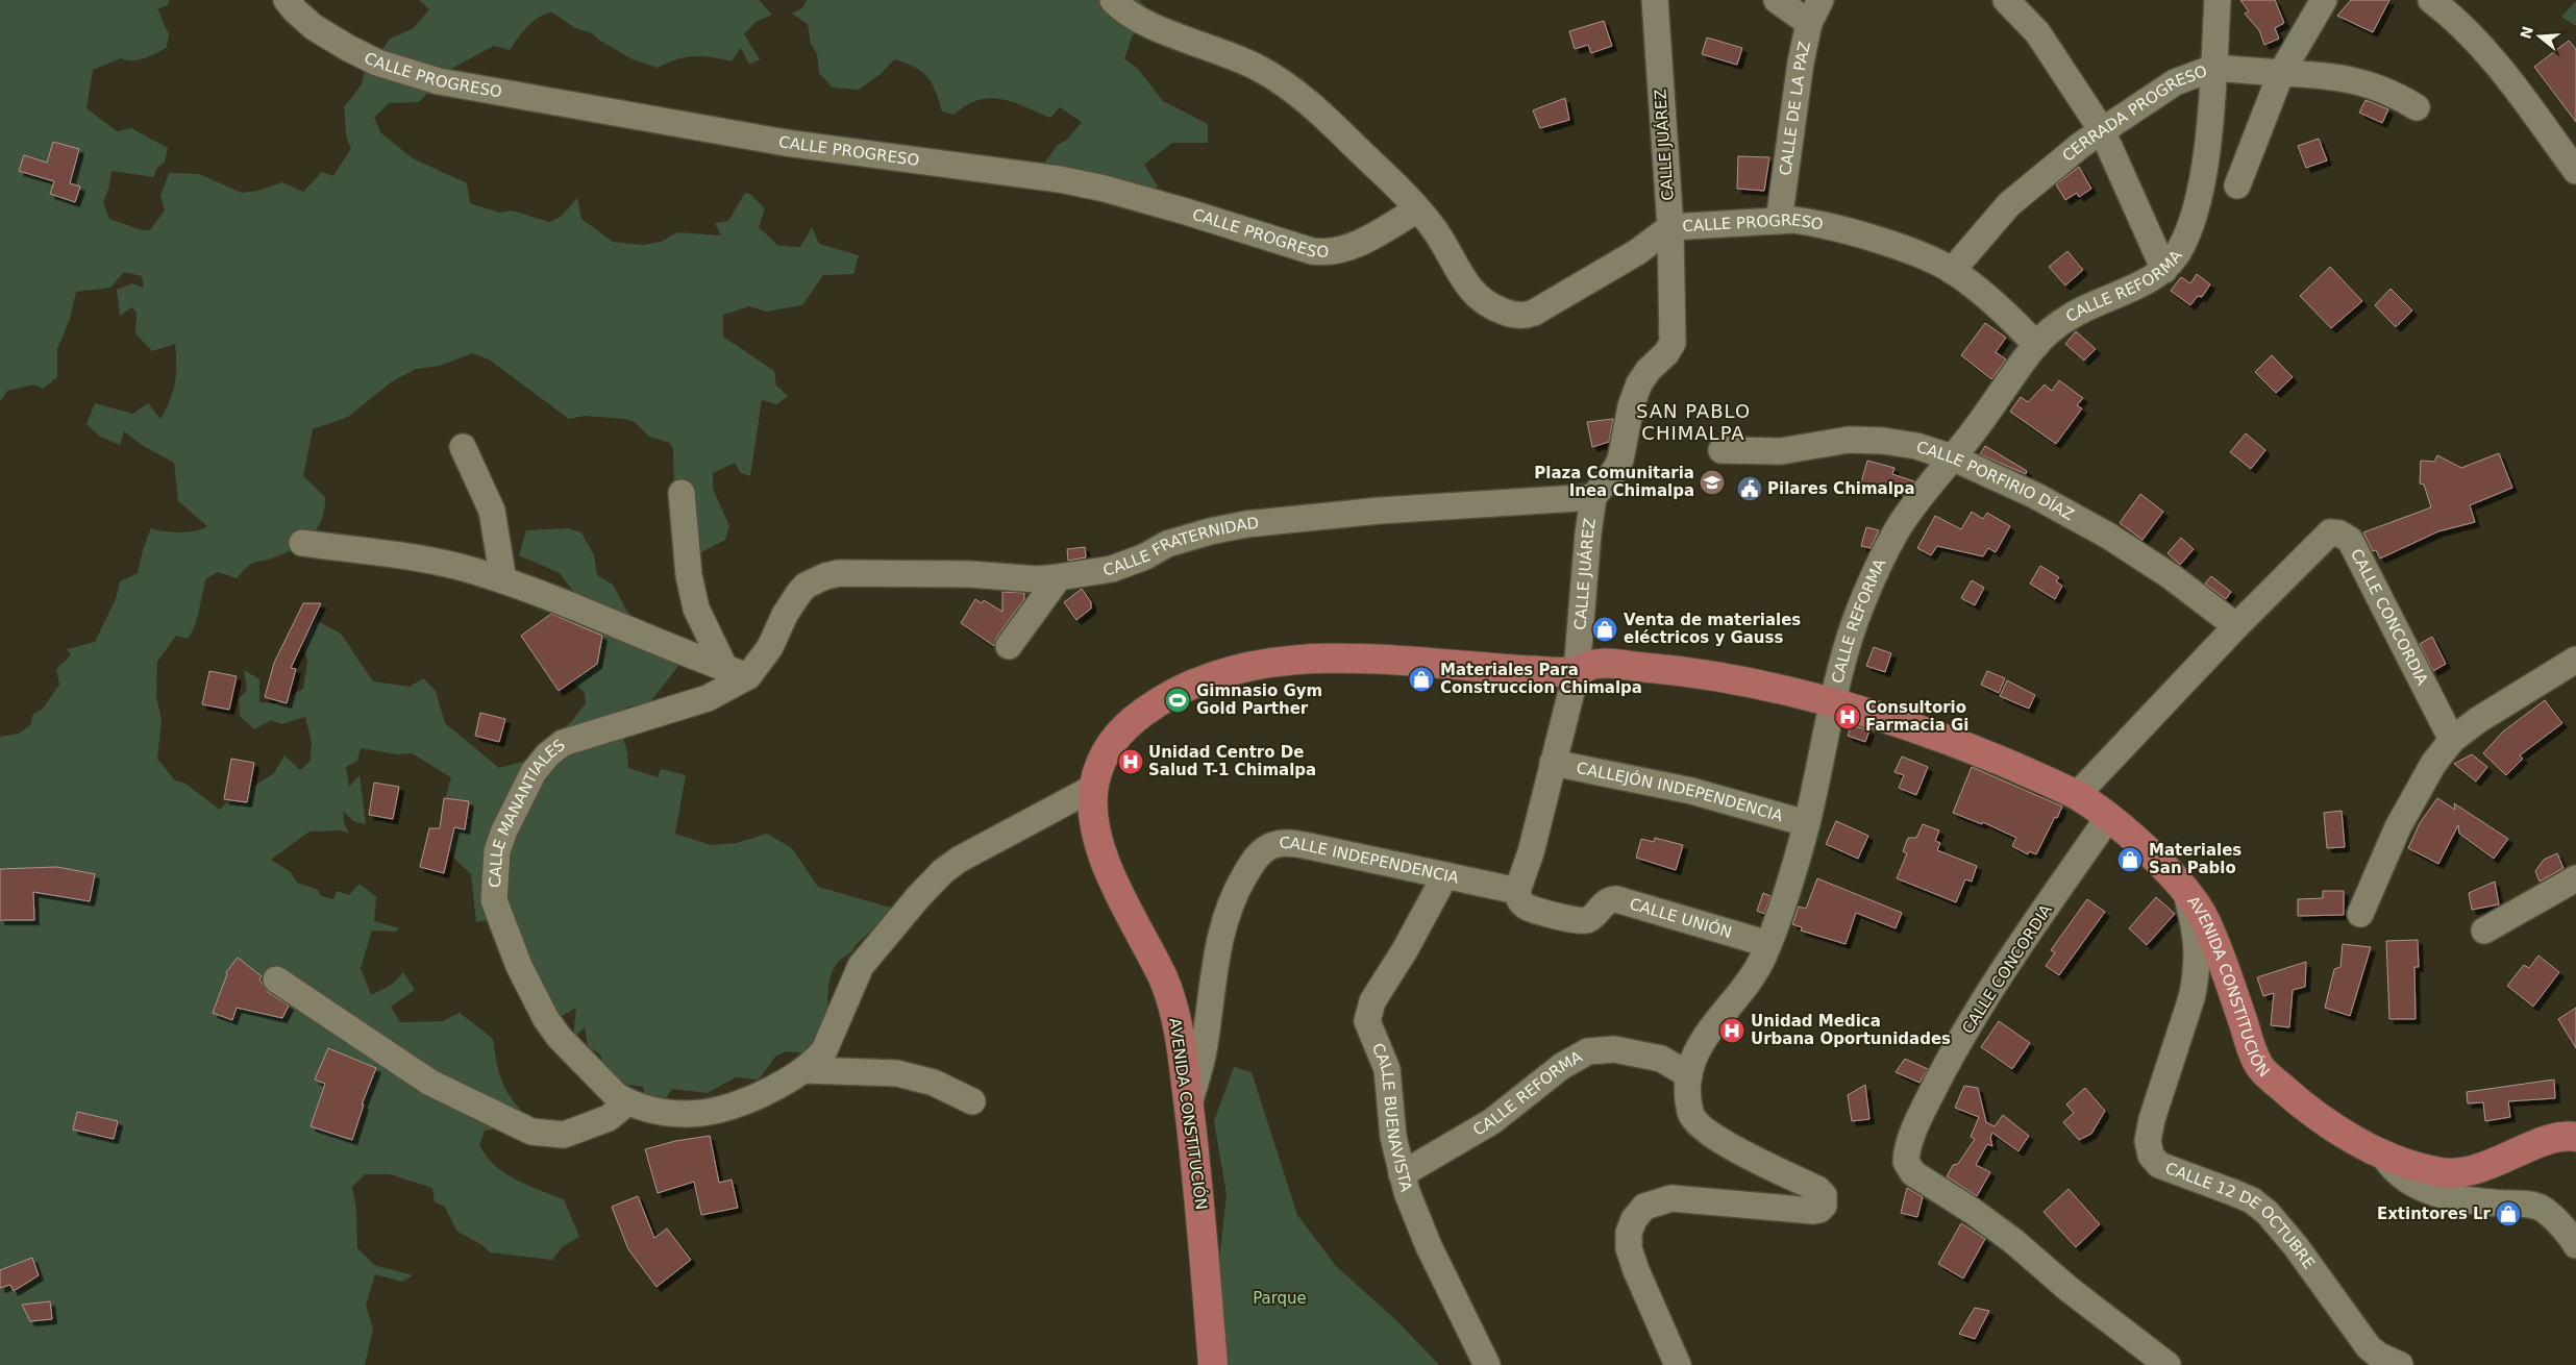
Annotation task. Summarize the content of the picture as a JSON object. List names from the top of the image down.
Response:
{
  "streets": {
    "main road": ["AVENIDA CONSTITUCIÓN"],
    "street": [
      "CALLE PROGRESO",
      "CALLE DE LA PAZ",
      "CERRADA PROGRESO",
      "CALLE JUÁREZ",
      "CALLE REFORMA",
      "CALLE PORFIRIO DÍAZ",
      "CALLE FRATERNIDAD",
      "CALLE CONCORDIA",
      "CALLEJÓN INDEPENDENCIA",
      "CALLE MANANTIALES",
      "CALLE INDEPENDENCIA",
      "CALLE UNIÓN",
      "CALLE BUENAVISTA",
      "CALLE 12 DE OCTUBRE"
    ]
  },
  "crossings": [
    ["CALLE PROGRESO", "CALLE DE LA PAZ"],
    ["CALLE PROGRESO", "CERRADA PROGRESO"],
    ["CALLE PROGRESO", "CALLE JUÁREZ"],
    ["CALLE PROGRESO", "CALLE REFORMA"],
    ["CERRADA PROGRESO", "CALLE REFORMA"],
    ["CALLE JUÁREZ", "CALLE FRATERNIDAD"],
    ["CALLE JUÁREZ", "AVENIDA CONSTITUCIÓN"],
    ["CALLE REFORMA", "CALLE PORFIRIO DÍAZ"],
    ["CALLE REFORMA", "CALLEJÓN INDEPENDENCIA"],
    ["CALLE REFORMA", "CALLE UNIÓN"],
    ["CALLE REFORMA", "AVENIDA CONSTITUCIÓN"],
    ["CALLE REFORMA", "CALLE BUENAVISTA"],
    ["CALLE PORFIRIO DÍAZ", "CALLE CONCORDIA"],
    ["CALLE FRATERNIDAD", "CALLE MANANTIALES"],
    ["CALLE CONCORDIA", "AVENIDA CONSTITUCIÓN"],
    ["CALLE MANANTIALES", "AVENIDA CONSTITUCIÓN"],
    ["CALLE INDEPENDENCIA", "CALLE UNIÓN"],
    ["CALLE INDEPENDENCIA", "AVENIDA CONSTITUCIÓN"],
    ["CALLE INDEPENDENCIA", "CALLE BUENAVISTA"],
    ["AVENIDA CONSTITUCIÓN", "CALLE 12 DE OCTUBRE"]
  ],
  "districts": ["SAN PABLO CHIMALPA"],
  "parks": ["Parque"],
  "places": {
    "school or university": ["Plaza Comunitaria Inea Chimalpa"],
    "public building": ["Pilares Chimalpa"],
    "shop": [
      "Venta de materiales eléctricos y Gauss",
      "Materiales Para Construccion Chimalpa",
      "Materiales San Pablo",
      "Extintores Lr"
    ],
    "sports": ["Gimnasio Gym Gold Parther"],
    "hospital": ["Consultorio Farmacia Gi", "Unidad Centro De Salud T-1 Chimalpa", "Unidad Medica Urbana Oportunidades"]
  },
  "north": "left"
}
